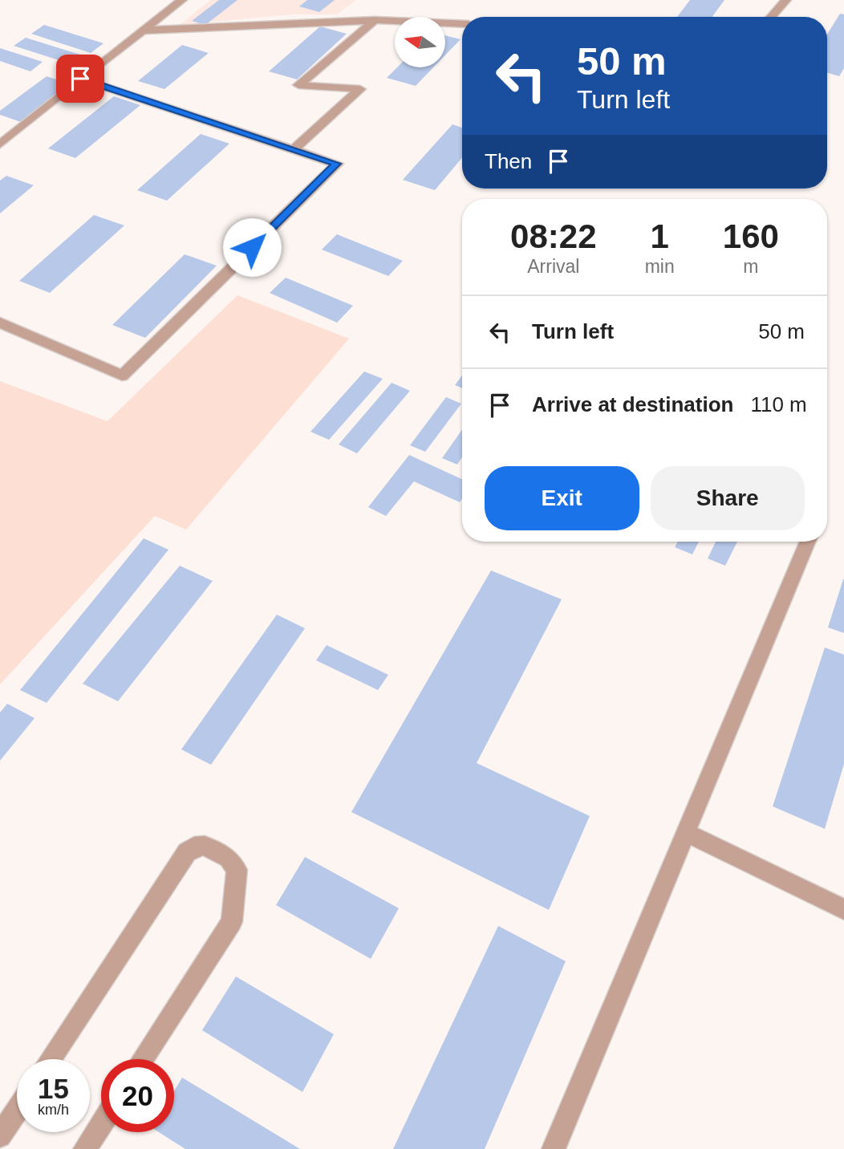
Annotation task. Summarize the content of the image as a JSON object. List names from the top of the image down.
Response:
{
  "north": "left",
  "page": {
    "turn": ["50 m", "Turn left"],
    "then": "Then",
    "eta": [
      "08:22",
      "Arrival",
      "1",
      "min",
      "160",
      "m"
    ],
    "list": [
      {
        "name": "Turn left",
        "value": "50 m"
      },
      {
        "name": "Arrive at destination",
        "value": "110 m"
      }
    ],
    "buttons": ["Exit", "Share"],
    "speed": "15 km/h",
    "limit": "20"
  }
}
